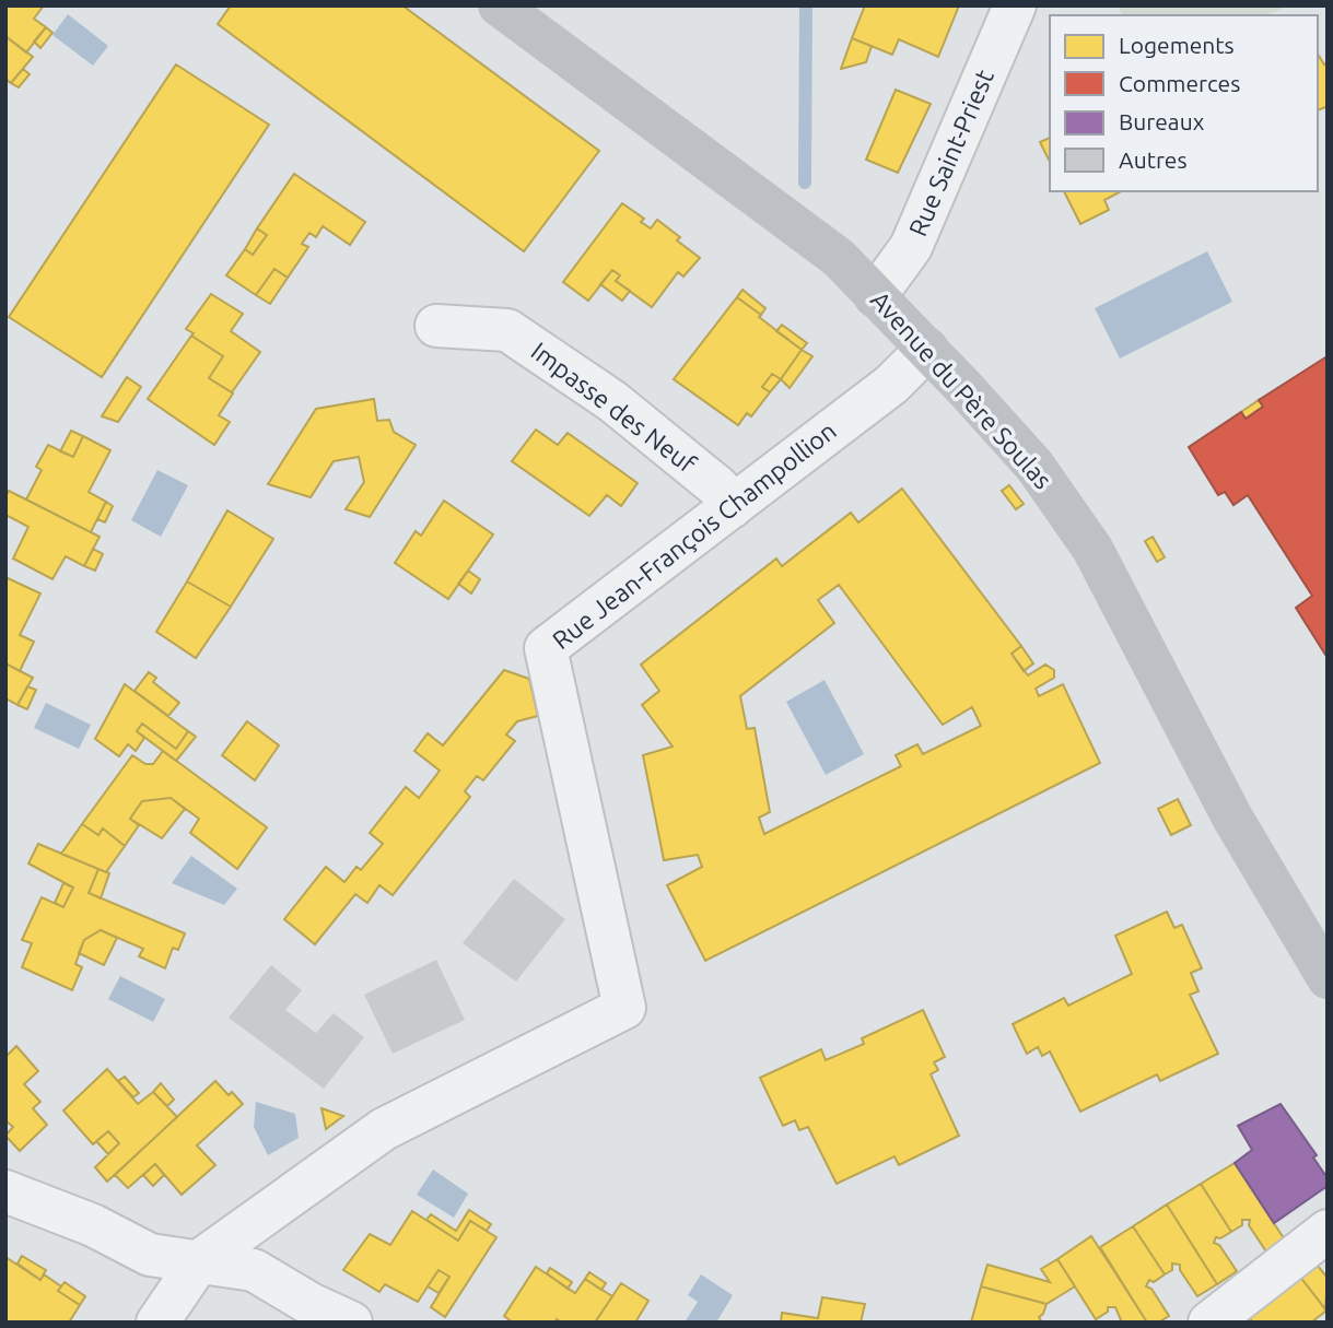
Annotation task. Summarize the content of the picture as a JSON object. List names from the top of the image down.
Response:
{
  "streets": {
    "main road": ["Avenue du Père Soulas"],
    "street": ["Rue Saint-Priest", "Impasse des Neuf", "Rue Jean-François Champollion"]
  },
  "crossings": [
    ["Rue Saint-Priest", "Avenue du Père Soulas"],
    ["Avenue du Père Soulas", "Rue Jean-François Champollion"],
    ["Impasse des Neuf", "Rue Jean-François Champollion"]
  ],
  "legend": [
    "Logements",
    "Commerces",
    "Bureaux",
    "Autres"
  ]
}
